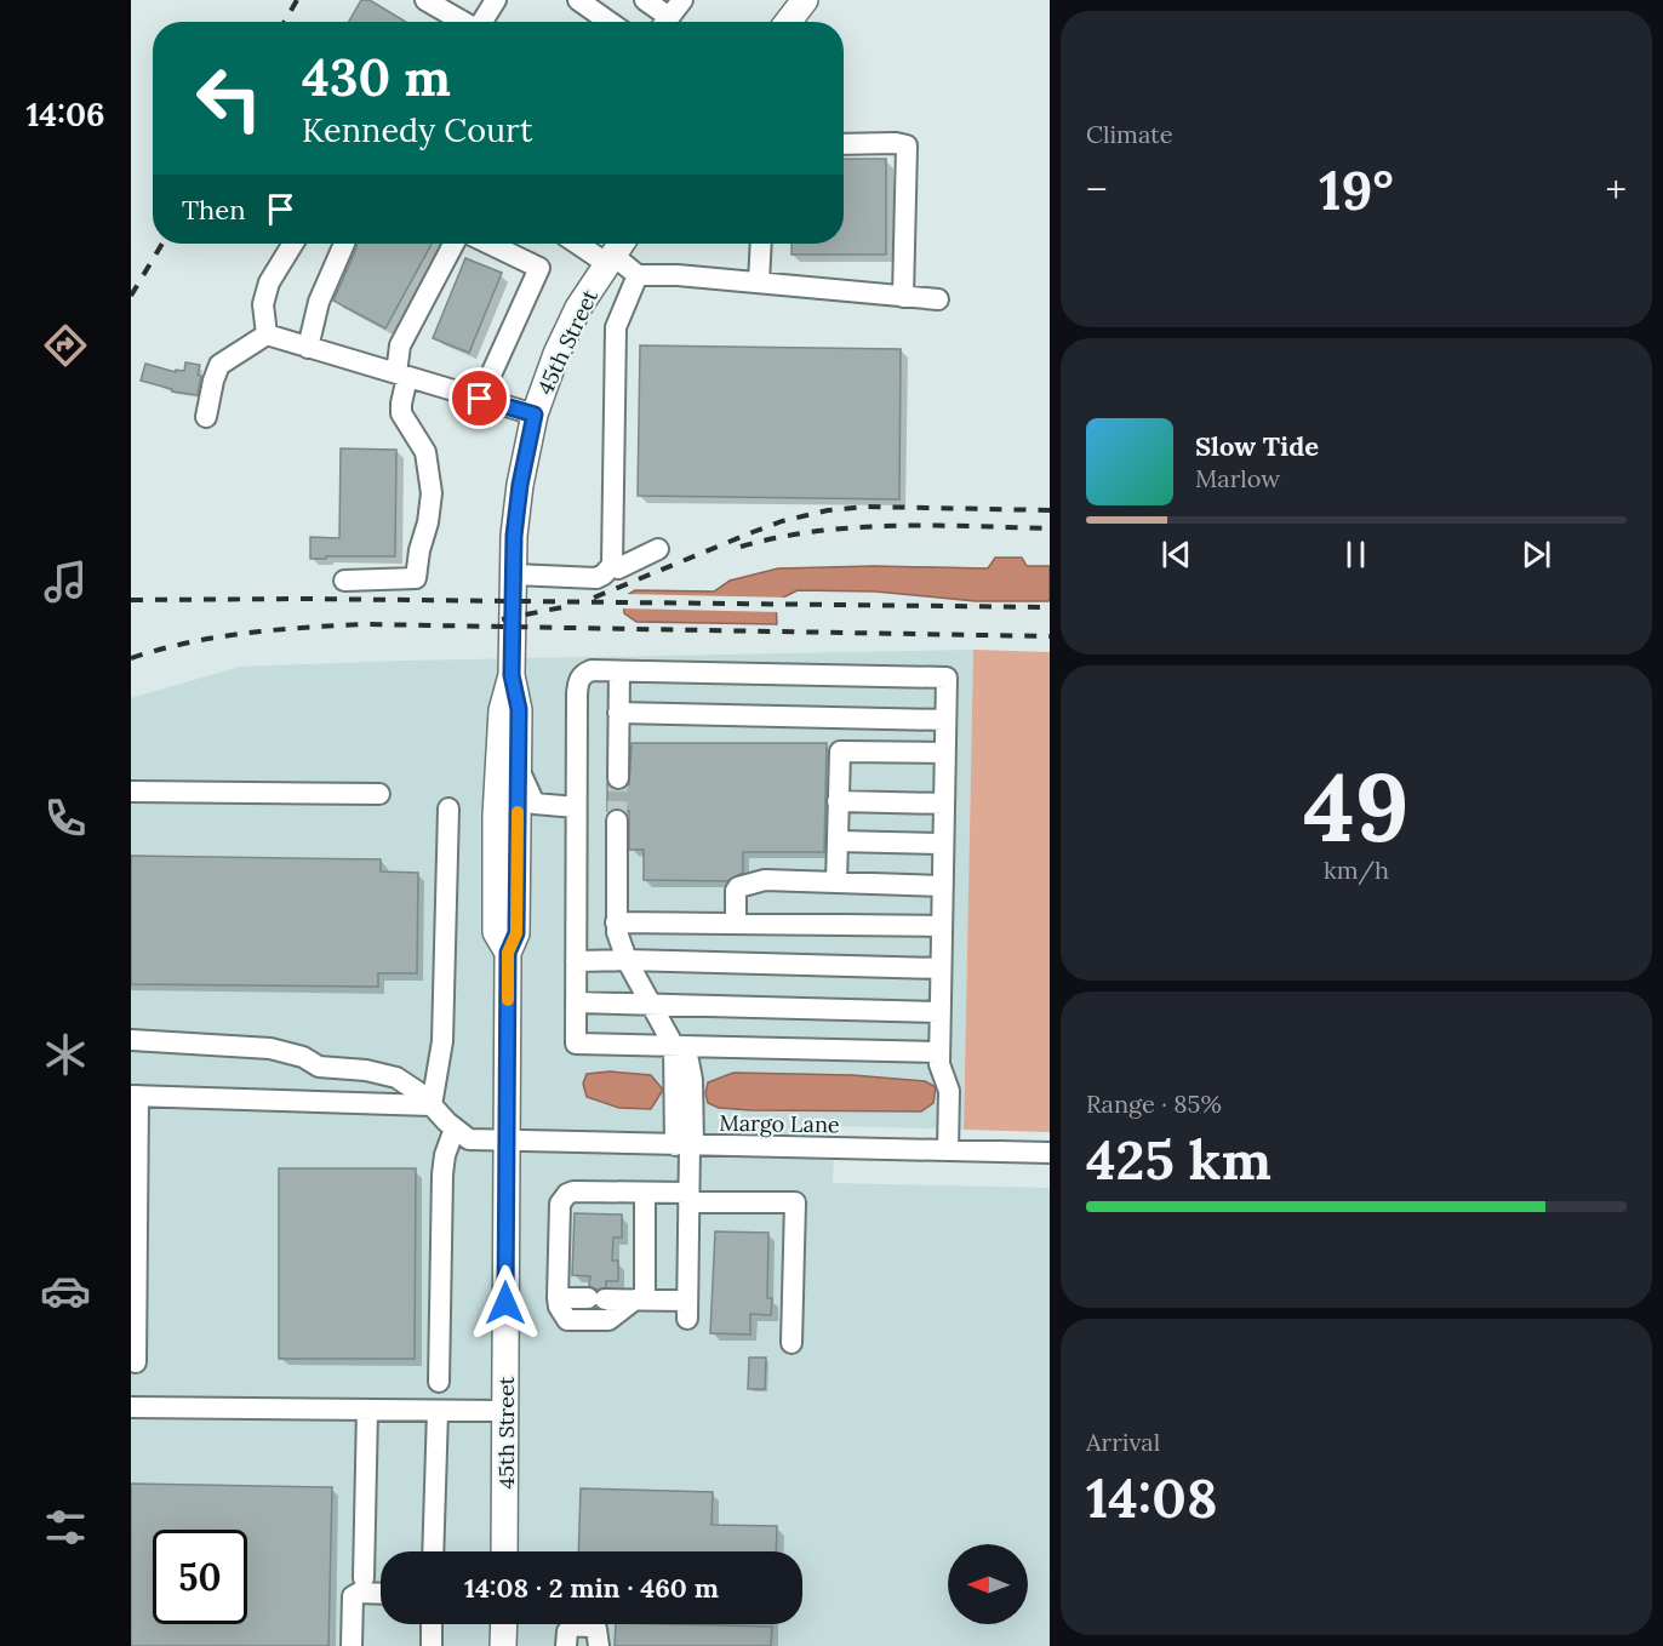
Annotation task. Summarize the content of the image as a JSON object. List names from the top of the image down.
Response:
{
  "streets": {
    "main road": ["45th Street"],
    "street": ["Margo Lane"]
  },
  "crossings": [
    ["45th Street", "Margo Lane"]
  ],
  "north": "left",
  "page": {
    "tabs": "14:06",
    "tile": [
      "Climate",
      ["49", "km/h"],
      ["Range · 85%", "425 km"],
      ["Arrival", "14:08"]
    ],
    "turn": ["430 m", "Kennedy Court"],
    "heat": ["−", "19°", "+"],
    "then": "Then",
    "song": ["Slow Tide", "Marlow"],
    "limit": "50",
    "trip": "14:08 · 2 min · 460 m"
  }
}
